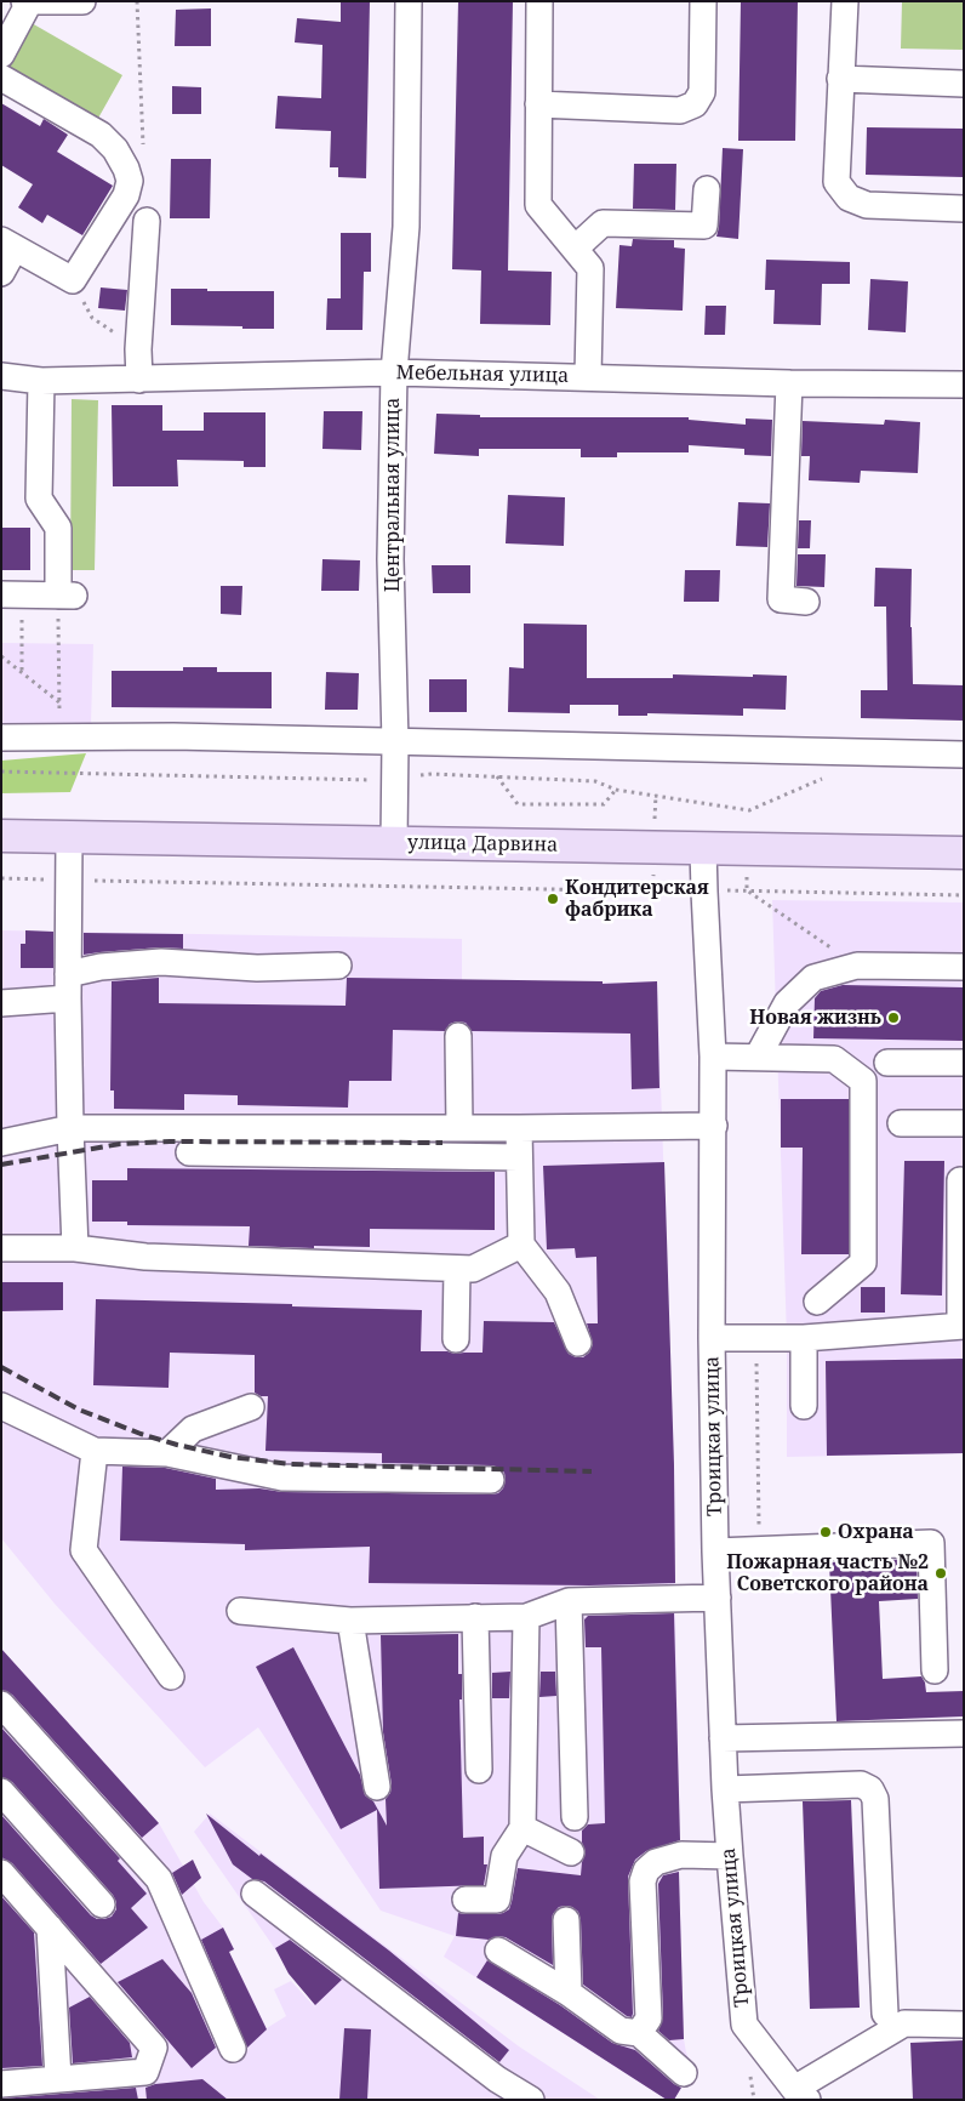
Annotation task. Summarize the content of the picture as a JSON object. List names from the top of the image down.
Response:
{
  "streets": {
    "main road": ["улица Дарвина"],
    "street": ["Мебельная улица", "Центральная улица", "Троицкая улица"]
  },
  "crossings": [
    ["Мебельная улица", "Центральная улица"],
    ["Центральная улица", "улица Дарвина"],
    ["улица Дарвина", "Троицкая улица"]
  ],
  "places": [
    "Кондитерская фабрика",
    "Новая жизнь",
    "Охрана",
    "Пожарная часть №2 Советского района"
  ]
}
